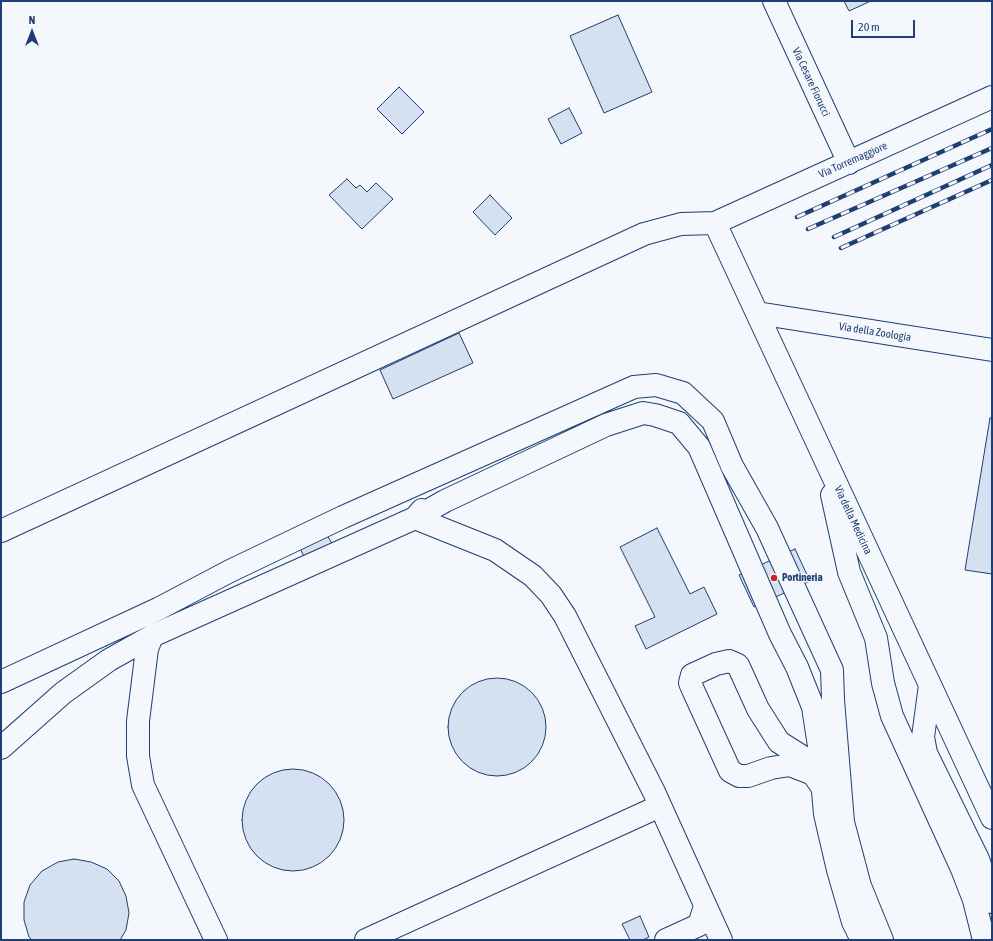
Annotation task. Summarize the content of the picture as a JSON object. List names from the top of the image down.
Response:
{
  "streets": {
    "street": [
      "Via Cesare Fiorucci",
      "Via Torremaggiore",
      "Via della Zoologia",
      "Via della Medicina"
    ]
  },
  "crossings": [
    ["Via Cesare Fiorucci", "Via Torremaggiore"],
    ["Via Torremaggiore", "Via della Medicina"],
    ["Via della Zoologia", "Via della Medicina"]
  ],
  "places": ["Portineria"],
  "scale_bar": "20 m",
  "north": "top"
}
